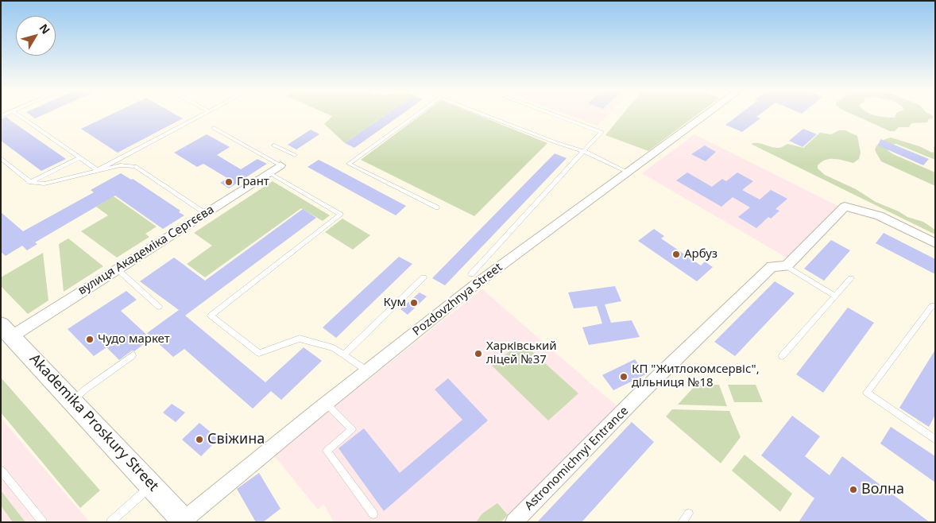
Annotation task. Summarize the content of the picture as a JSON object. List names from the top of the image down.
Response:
{
  "streets": {
    "street": [
      "вулиця Академіка Сергєєва",
      "Pozdovzhnya Street",
      "Akademika Proskury Street",
      "Astronomichnyi Entrance"
    ]
  },
  "crossings": [
    ["вулиця Академіка Сергєєва", "Akademika Proskury Street"],
    ["Pozdovzhnya Street", "Akademika Proskury Street"]
  ],
  "places": [
    "Грант",
    "Арбуз",
    "Кум",
    "Чудо маркет",
    "Харківський ліцей №37",
    "КП \"Житлокомсервіс\", дільниця №18",
    "Свіжина",
    "Волна"
  ],
  "north": "top right"
}
